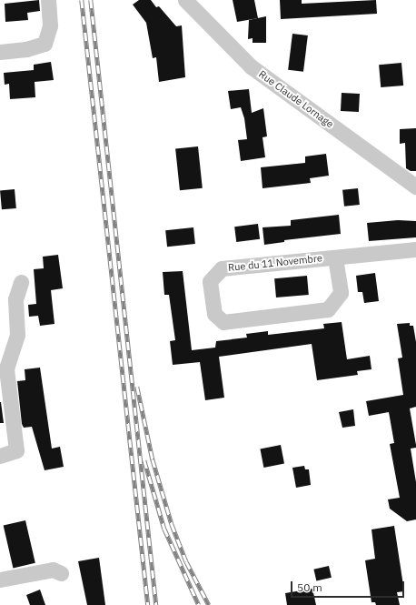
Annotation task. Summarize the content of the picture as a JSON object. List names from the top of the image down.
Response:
{
  "streets": {
    "street": ["Rue Claude Lornage", "Rue du 11 Novembre"]
  },
  "scale_bar": "50 m"
}
